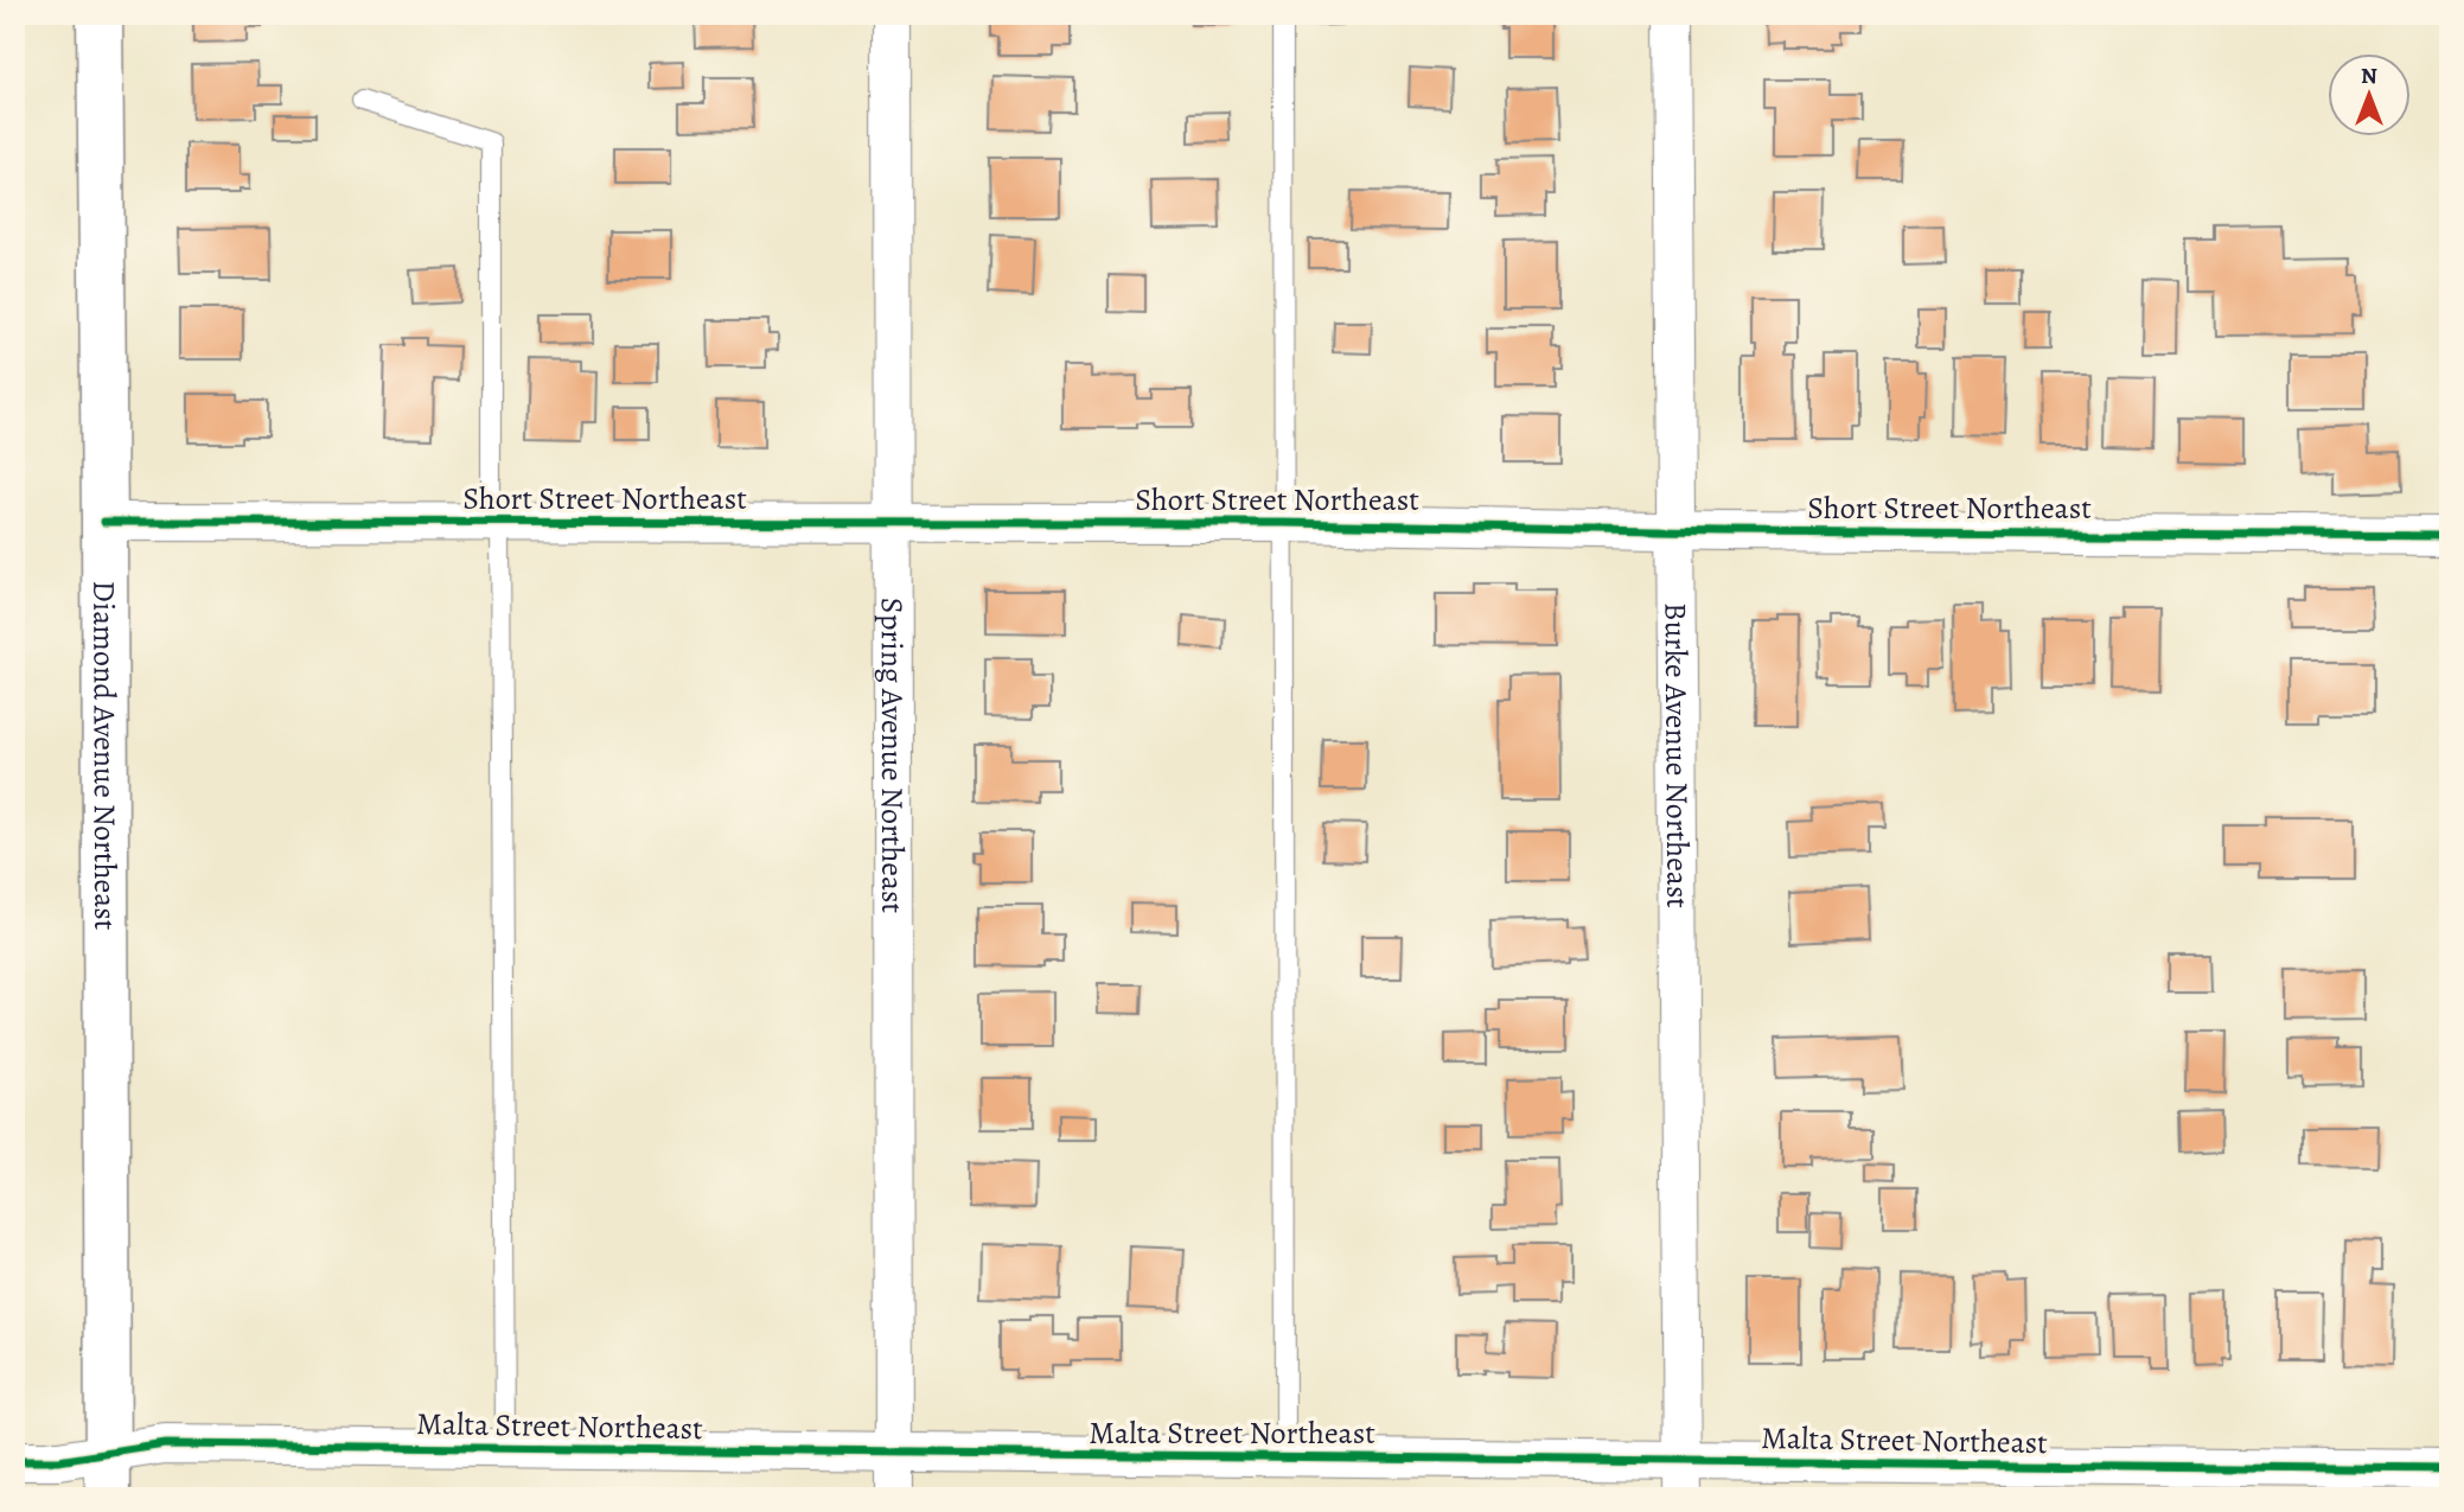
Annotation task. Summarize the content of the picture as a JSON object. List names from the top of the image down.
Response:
{
  "streets": {
    "street": [
      "Short Street Northeast",
      "Diamond Avenue Northeast",
      "Spring Avenue Northeast",
      "Burke Avenue Northeast",
      "Malta Street Northeast"
    ]
  },
  "crossings": [
    ["Short Street Northeast", "Diamond Avenue Northeast"],
    ["Short Street Northeast", "Spring Avenue Northeast"],
    ["Short Street Northeast", "Burke Avenue Northeast"],
    ["Diamond Avenue Northeast", "Malta Street Northeast"],
    ["Spring Avenue Northeast", "Malta Street Northeast"],
    ["Burke Avenue Northeast", "Malta Street Northeast"]
  ],
  "north": "top"
}
